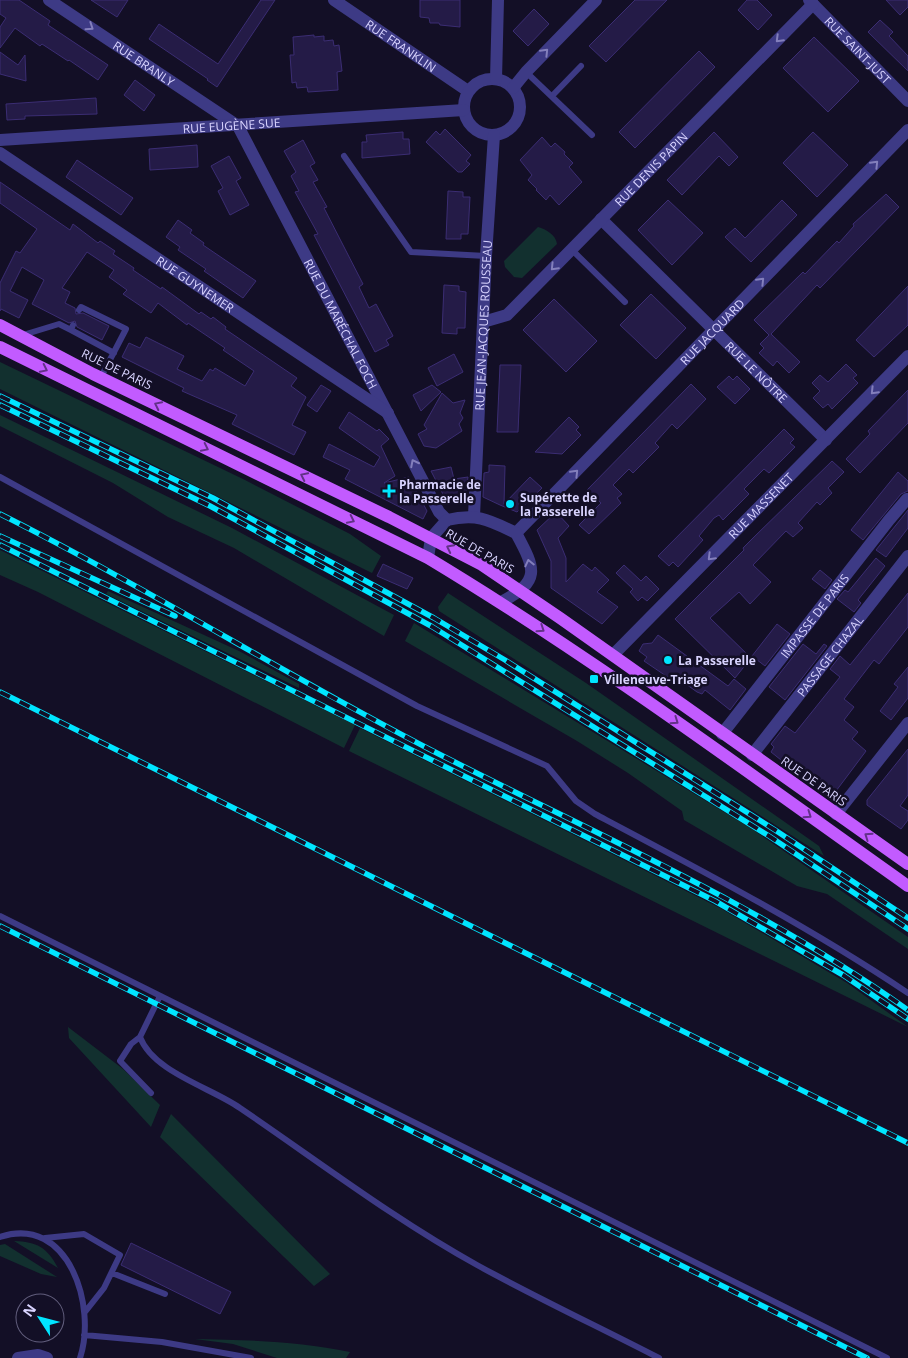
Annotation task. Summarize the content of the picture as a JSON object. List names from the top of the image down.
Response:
{
  "streets": {
    "main road": ["RUE DE PARIS"],
    "street": [
      "RUE FRANKLIN",
      "RUE SAINT-JUST",
      "RUE BRANLY",
      "RUE EUGÈNE SUE",
      "RUE DENIS PAPIN",
      "RUE GUYNEMER",
      "RUE DU MARÉCHAL FOCH",
      "RUE JEAN-JACQUES ROUSSEAU",
      "RUE JACQUARD",
      "RUE LE NÔTRE",
      "RUE MASSENET",
      "IMPASSE DE PARIS",
      "PASSAGE CHAZAL"
    ]
  },
  "crossings": [
    ["RUE FRANKLIN", "RUE EUGÈNE SUE"],
    ["RUE FRANKLIN", "RUE JEAN-JACQUES ROUSSEAU"],
    ["RUE SAINT-JUST", "RUE DENIS PAPIN"],
    ["RUE BRANLY", "RUE EUGÈNE SUE"],
    ["RUE BRANLY", "RUE DU MARÉCHAL FOCH"],
    ["RUE EUGÈNE SUE", "RUE DU MARÉCHAL FOCH"],
    ["RUE EUGÈNE SUE", "RUE JEAN-JACQUES ROUSSEAU"],
    ["RUE DENIS PAPIN", "RUE JEAN-JACQUES ROUSSEAU"],
    ["RUE DENIS PAPIN", "RUE LE NÔTRE"],
    ["RUE GUYNEMER", "RUE DU MARÉCHAL FOCH"],
    ["RUE JACQUARD", "RUE LE NÔTRE"],
    ["RUE DE PARIS", "RUE MASSENET"],
    ["RUE DE PARIS", "IMPASSE DE PARIS"],
    ["RUE DE PARIS", "PASSAGE CHAZAL"],
    ["RUE LE NÔTRE", "RUE MASSENET"]
  ],
  "one_way": [
    "RUE BRANLY",
    "RUE DENIS PAPIN",
    "RUE JACQUARD",
    "RUE MASSENET"
  ],
  "places": {
    "health": ["Pharmacie de la Passerelle"],
    "other": ["Supérette de la Passerelle", "La Passerelle"],
    "transit": ["Villeneuve-Triage"]
  },
  "north": "top left"
}
